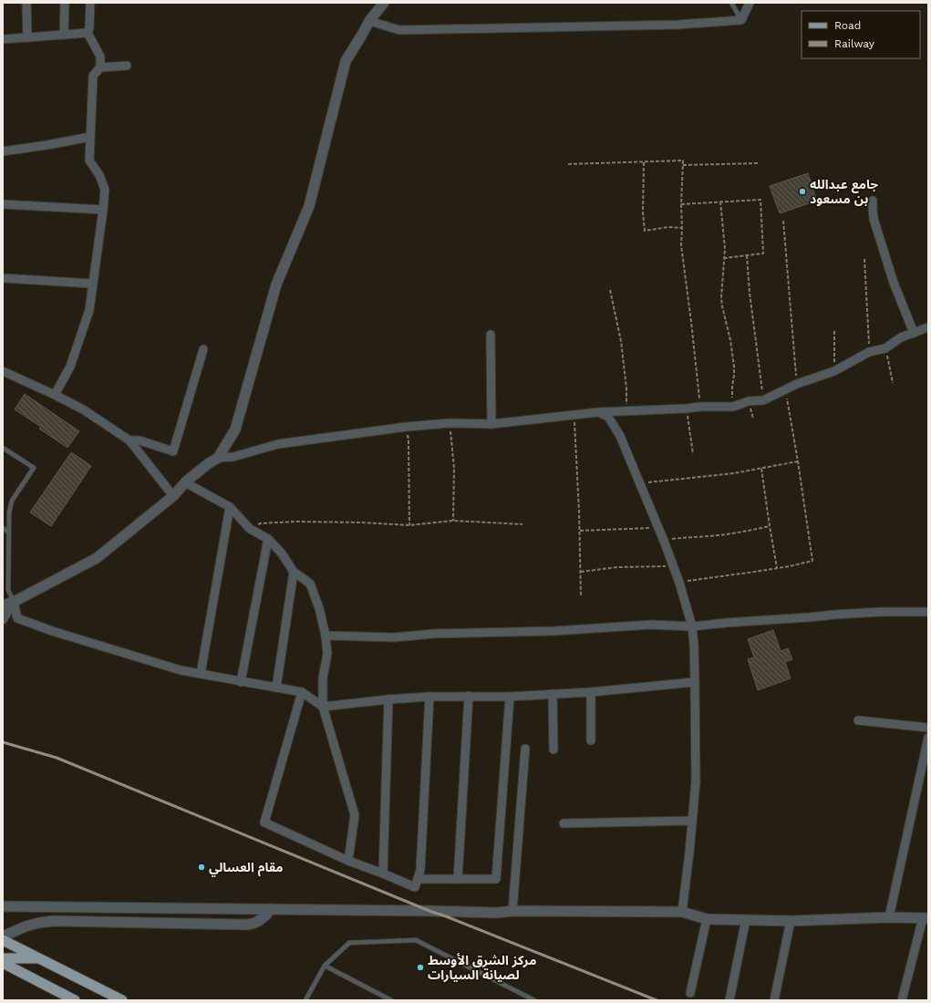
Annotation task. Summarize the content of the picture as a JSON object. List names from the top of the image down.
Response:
{
  "places": ["جامع عبدالله بن مسعود", "مقام العسالي", "مركز الشرق الأوسط لصيانة السيارات"],
  "legend": ["Road", "Railway"]
}
